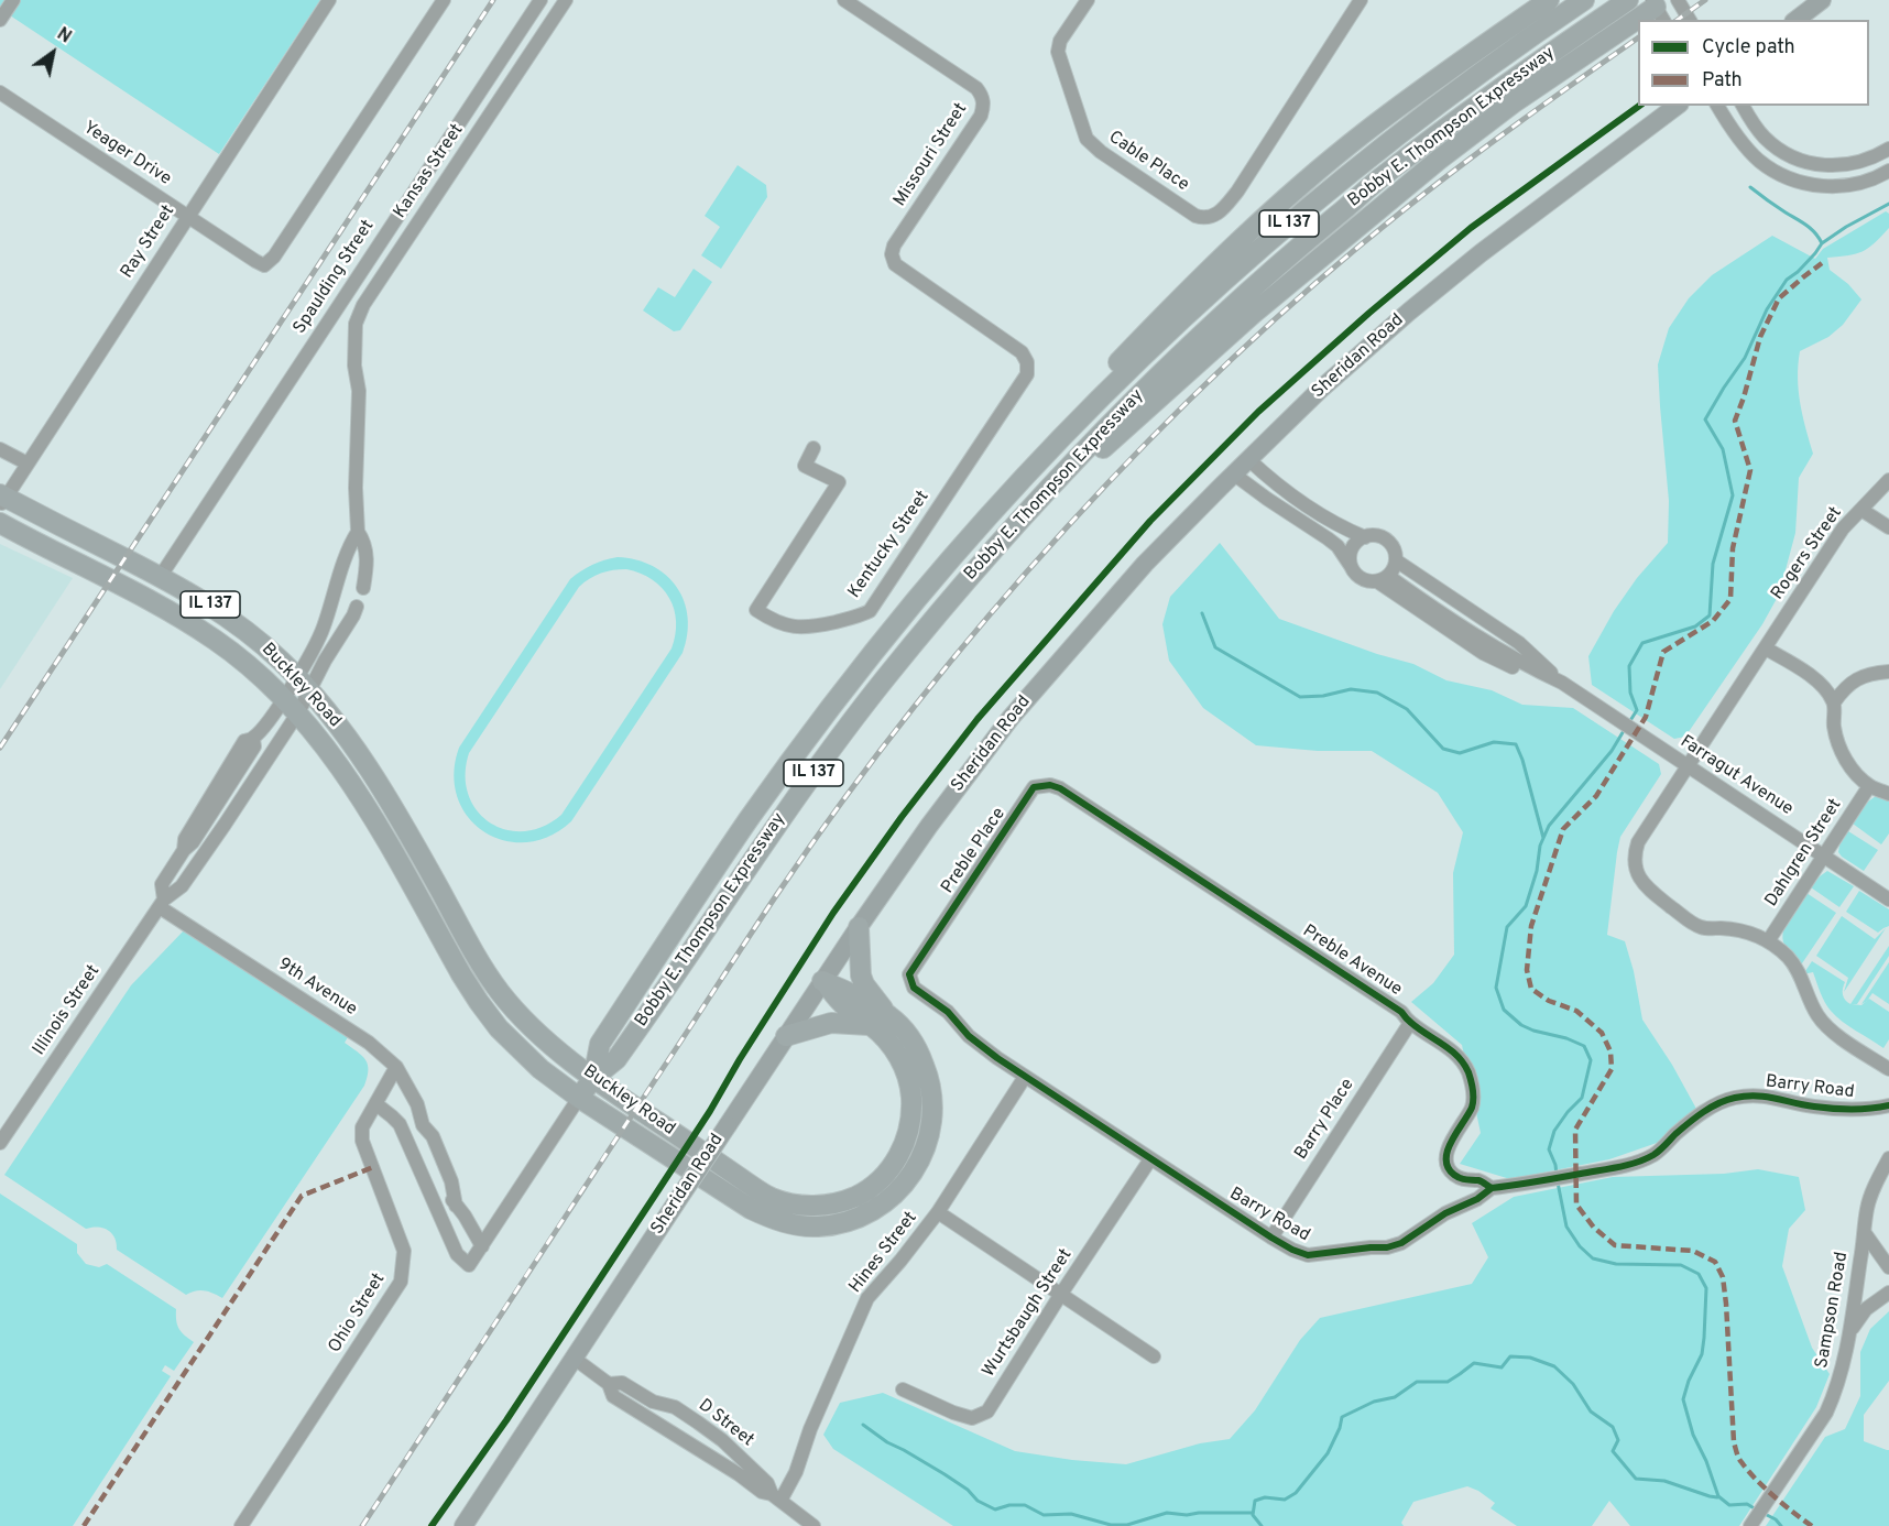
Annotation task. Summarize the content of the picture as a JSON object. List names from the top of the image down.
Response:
{
  "streets": {
    "highway": ["Bobby E. Thompson Expressway", "IL 137", "Buckley Road"],
    "main road": ["Sheridan Road"],
    "street": [
      "Yeager Drive",
      "Missouri Street",
      "Cable Place",
      "Kansas Street",
      "Ray Street",
      "Spaulding Street",
      "Kentucky Street",
      "Rogers Street",
      "Farragut Avenue",
      "Preble Place",
      "Dahlgren Street",
      "Preble Avenue",
      "9th Avenue",
      "Illinois Street",
      "Barry Road",
      "Barry Place",
      "Hines Street",
      "Sampson Road",
      "Ohio Street",
      "Wurtsbaugh Street",
      "D Street"
    ]
  },
  "crossings": [
    ["Bobby E. Thompson Expressway", "Buckley Road"],
    ["Yeager Drive", "Ray Street"],
    ["Missouri Street", "Kentucky Street"],
    ["Kansas Street", "Buckley Road"],
    ["Kansas Street", "Illinois Street"],
    ["Ray Street", "Buckley Road"],
    ["Spaulding Street", "Buckley Road"],
    ["Sheridan Road", "Buckley Road"],
    ["Sheridan Road", "D Street"],
    ["Rogers Street", "Farragut Avenue"],
    ["Rogers Street", "Dahlgren Street"],
    ["Buckley Road", "Illinois Street"],
    ["Farragut Avenue", "Dahlgren Street"],
    ["Preble Place", "Preble Avenue"],
    ["Preble Place", "Barry Road"],
    ["Preble Avenue", "Barry Road"],
    ["Preble Avenue", "Barry Place"],
    ["9th Avenue", "Illinois Street"],
    ["9th Avenue", "Ohio Street"],
    ["Barry Road", "Barry Place"],
    ["Barry Road", "Hines Street"],
    ["Barry Road", "Wurtsbaugh Street"],
    ["Hines Street", "D Street"]
  ],
  "legend": ["Cycle path", "Path"],
  "north": "top right"
}
